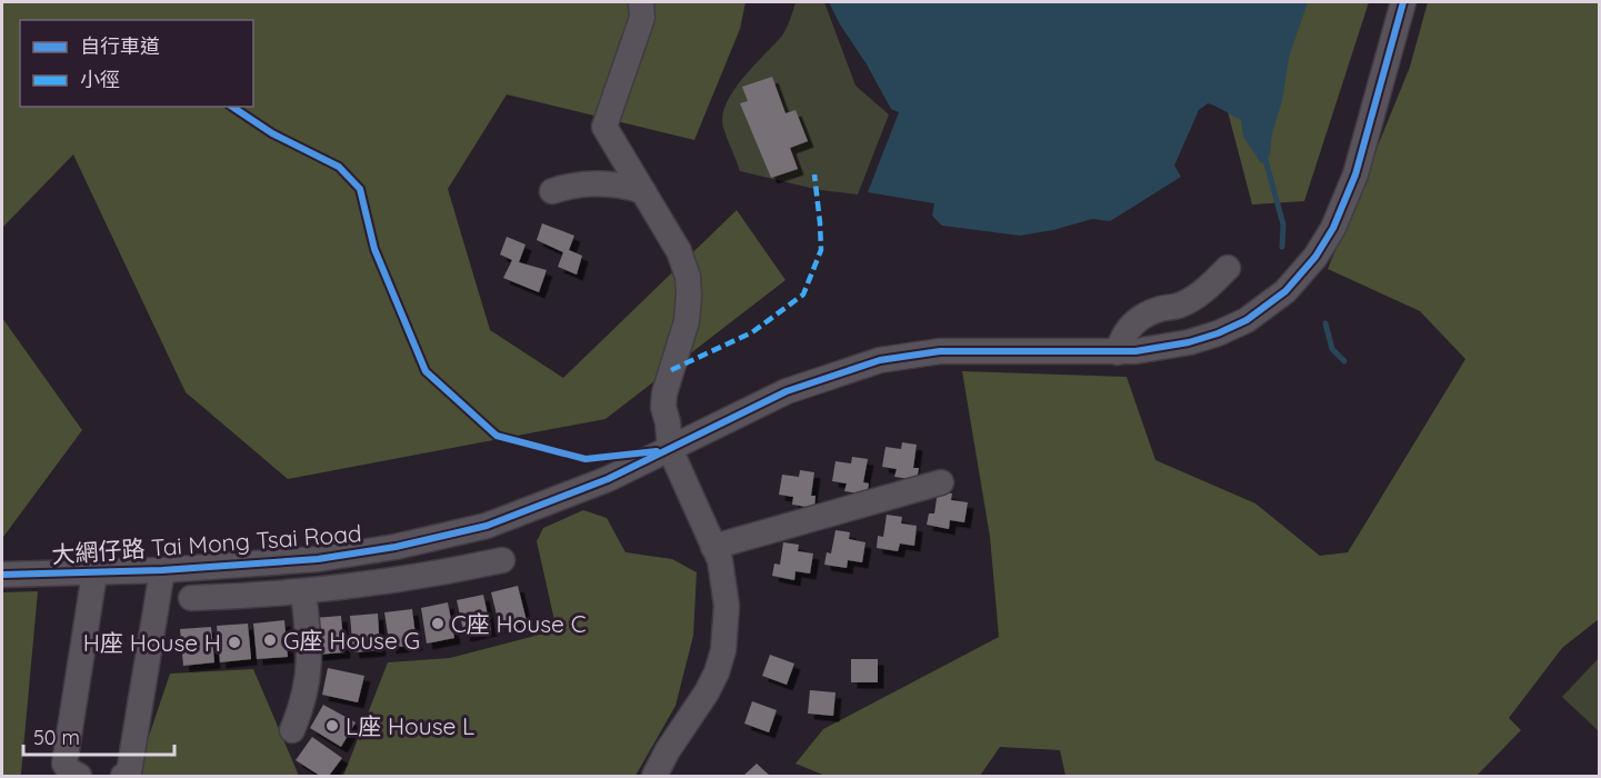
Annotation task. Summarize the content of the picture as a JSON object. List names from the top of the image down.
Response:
{
  "streets": {
    "street": ["大網仔路 Tai Mong Tsai Road"]
  },
  "places": [
    "C座 House C",
    "G座 House G",
    "H座 House H",
    "L座 House L"
  ],
  "legend": ["自行車道", "小徑"],
  "scale_bar": "50 m"
}
